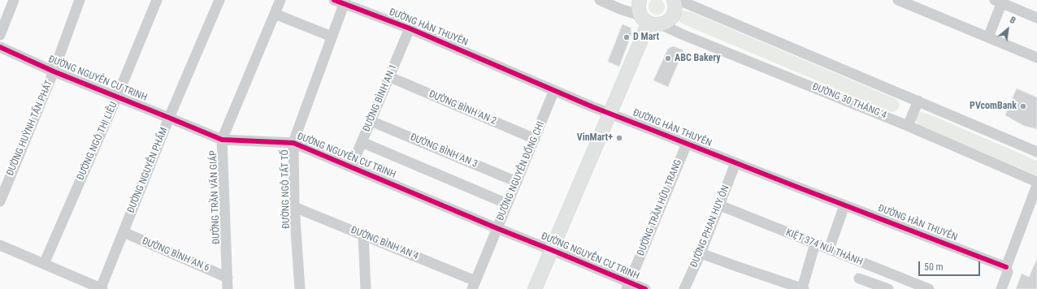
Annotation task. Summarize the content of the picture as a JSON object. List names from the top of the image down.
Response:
{
  "streets": {
    "street": [
      "ĐƯỜNG HÀN THUYÊN",
      "ĐƯỜNG NGUYỄN CƯ TRINH",
      "ĐƯỜNG BÌNH AN 1",
      "ĐƯỜNG 30 THÁNG 4",
      "ĐƯỜNG BÌNH AN 2",
      "ĐƯỜNG HUỲNH TẤN PHÁT",
      "ĐƯỜNG NGÔ THỊ LIỄU",
      "ĐƯỜNG BÌNH AN 3",
      "ĐƯỜNG NGUYỄN PHẨM",
      "ĐƯỜNG NGUYỄN ĐỔNG CHI",
      "ĐƯỜNG NGÔ TẤT TỐ",
      "ĐƯỜNG TRẦN VĂN GIÁP",
      "ĐƯỜNG TRẦN HỮU TRANG",
      "ĐƯỜNG PHAN HUY ÔN",
      "ĐƯỜNG BÌNH AN 4",
      "KIỆT 374 NÚI THÀNH",
      "ĐƯỜNG BÌNH AN 6"
    ]
  },
  "crossings": [
    ["ĐƯỜNG HÀN THUYÊN", "ĐƯỜNG BÌNH AN 1"],
    ["ĐƯỜNG HÀN THUYÊN", "ĐƯỜNG NGUYỄN ĐỔNG CHI"],
    ["ĐƯỜNG HÀN THUYÊN", "ĐƯỜNG NGÔ TẤT TỐ"],
    ["ĐƯỜNG HÀN THUYÊN", "ĐƯỜNG TRẦN HỮU TRANG"],
    ["ĐƯỜNG HÀN THUYÊN", "ĐƯỜNG PHAN HUY ÔN"],
    ["ĐƯỜNG NGUYỄN CƯ TRINH", "ĐƯỜNG BÌNH AN 1"],
    ["ĐƯỜNG NGUYỄN CƯ TRINH", "ĐƯỜNG HUỲNH TẤN PHÁT"],
    ["ĐƯỜNG NGUYỄN CƯ TRINH", "ĐƯỜNG NGÔ THỊ LIỄU"],
    ["ĐƯỜNG NGUYỄN CƯ TRINH", "ĐƯỜNG NGUYỄN PHẨM"],
    ["ĐƯỜNG NGUYỄN CƯ TRINH", "ĐƯỜNG NGUYỄN ĐỔNG CHI"],
    ["ĐƯỜNG NGUYỄN CƯ TRINH", "ĐƯỜNG NGÔ TẤT TỐ"],
    ["ĐƯỜNG NGUYỄN CƯ TRINH", "ĐƯỜNG TRẦN VĂN GIÁP"],
    ["ĐƯỜNG NGUYỄN CƯ TRINH", "ĐƯỜNG TRẦN HỮU TRANG"],
    ["ĐƯỜNG BÌNH AN 1", "ĐƯỜNG BÌNH AN 2"],
    ["ĐƯỜNG BÌNH AN 1", "ĐƯỜNG BÌNH AN 3"],
    ["ĐƯỜNG BÌNH AN 2", "ĐƯỜNG NGUYỄN ĐỔNG CHI"],
    ["ĐƯỜNG BÌNH AN 3", "ĐƯỜNG NGUYỄN ĐỔNG CHI"],
    ["ĐƯỜNG NGUYỄN PHẨM", "ĐƯỜNG BÌNH AN 6"],
    ["ĐƯỜNG NGUYỄN ĐỔNG CHI", "ĐƯỜNG BÌNH AN 4"],
    ["ĐƯỜNG NGÔ TẤT TỐ", "ĐƯỜNG BÌNH AN 4"],
    ["ĐƯỜNG TRẦN VĂN GIÁP", "ĐƯỜNG BÌNH AN 6"],
    ["ĐƯỜNG PHAN HUY ÔN", "KIỆT 374 NÚI THÀNH"]
  ],
  "places": [
    "D Mart",
    "ABC Bakery",
    "PVcomBank",
    "VinMart+"
  ],
  "scale_bar": "50 m",
  "north": "top right"
}
